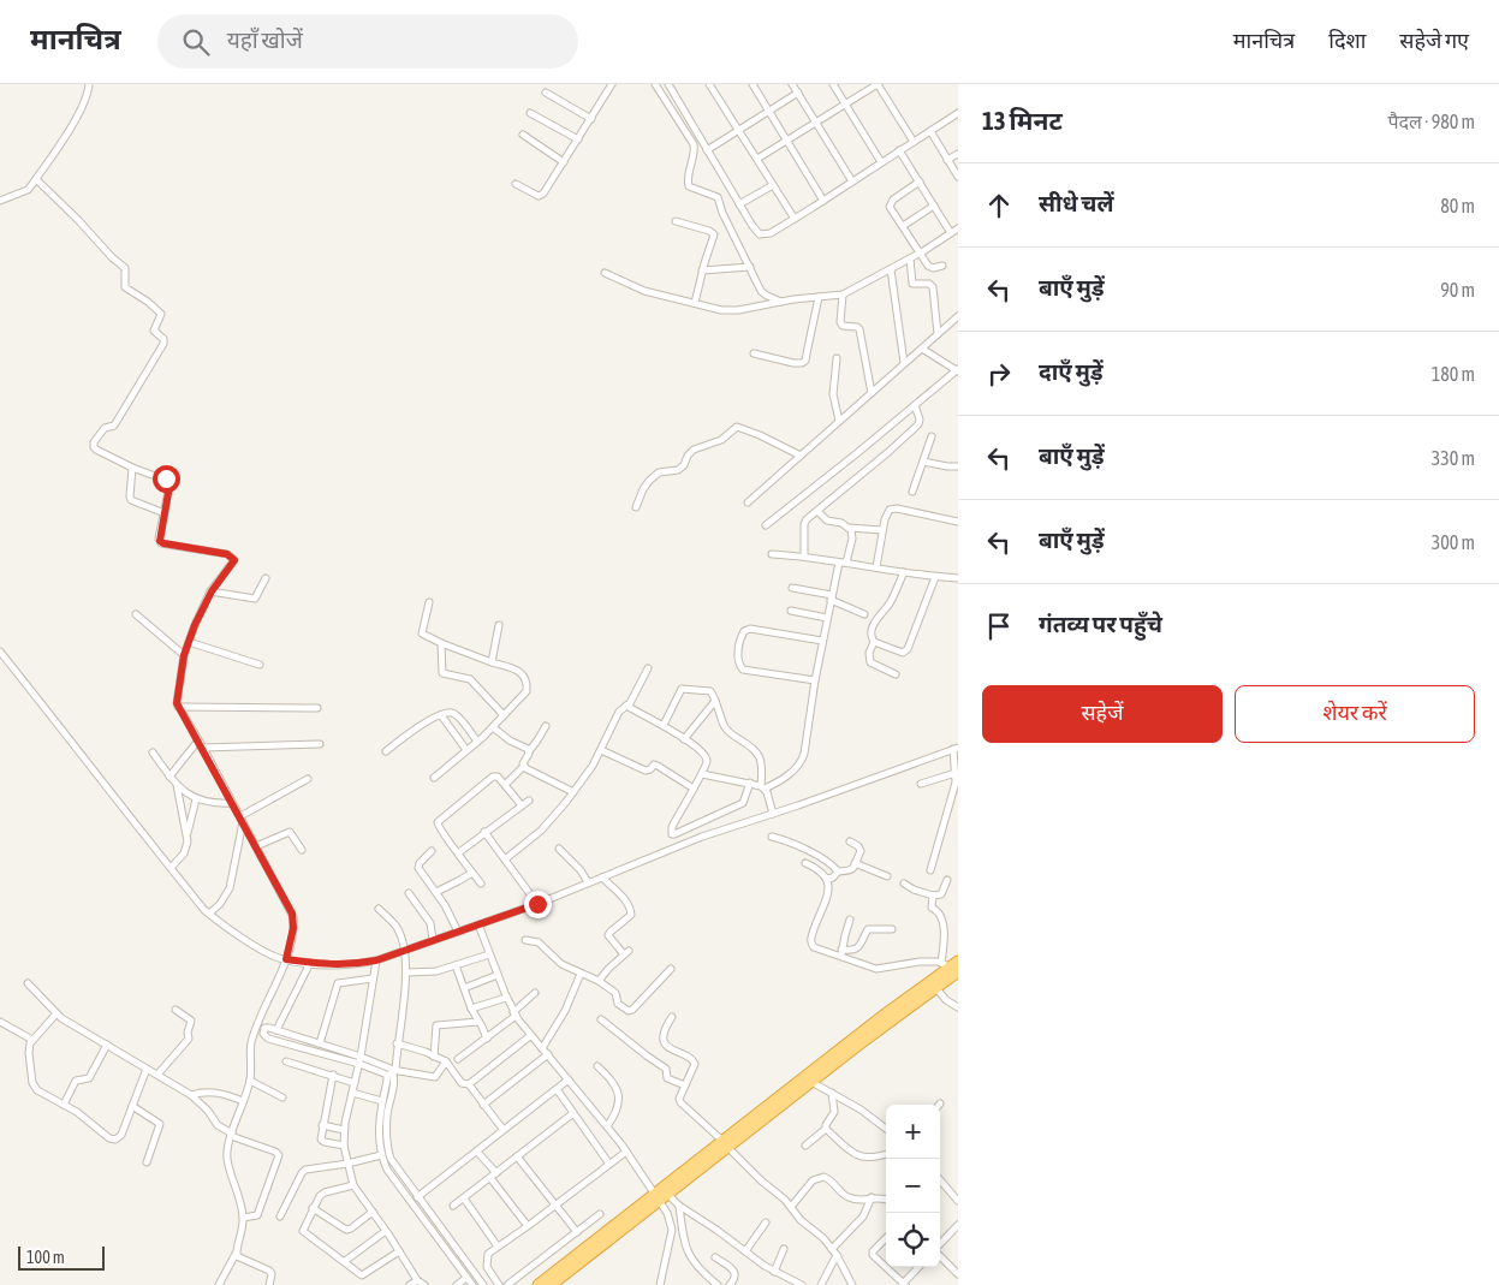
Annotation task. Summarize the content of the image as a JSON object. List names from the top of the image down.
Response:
{
  "scale_bar": "100 m",
  "page": {
    "header": "मानचित्र",
    "search": "यहाँ खोजें",
    "nav": ["मानचित्र", "दिशा", "सहेजे गए"],
    "heading": ["13 मिनट", "पैदल · 980 m"],
    "list": [
      ["सीधे चलें", "80 m"],
      ["बाएँ मुड़ें", "90 m"],
      ["दाएँ मुड़ें", "180 m"],
      ["बाएँ मुड़ें", "330 m"],
      ["बाएँ मुड़ें", "300 m"],
      "गंतव्य पर पहुँचे"
    ],
    "buttons": ["सहेजें", "शेयर करें"],
    "map_buttons": ["+", "−"],
    "scale": "100 m"
  }
}
